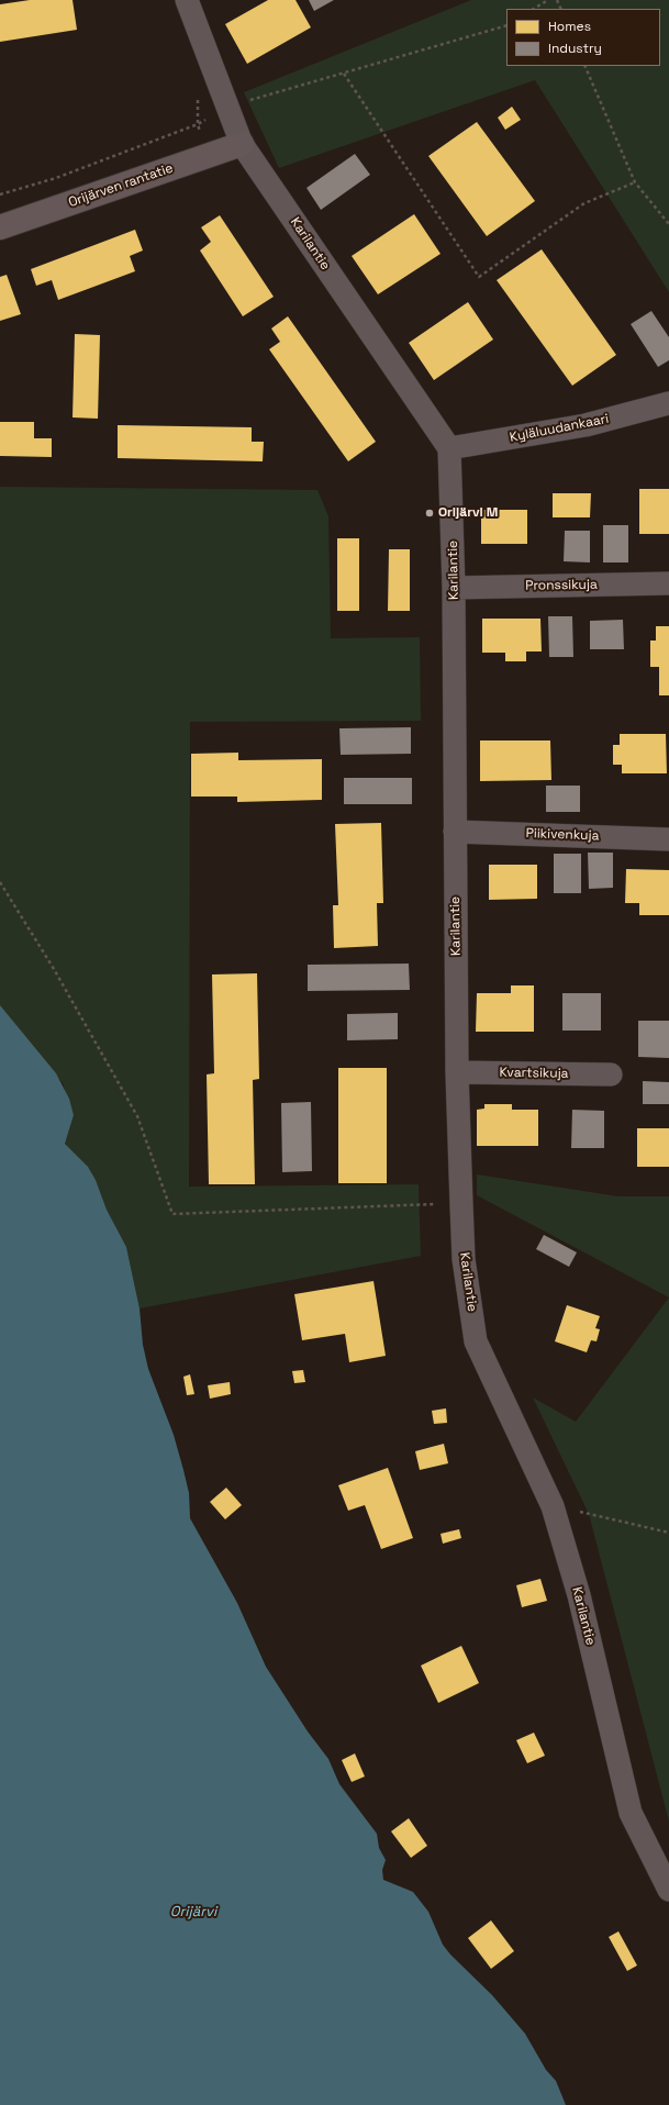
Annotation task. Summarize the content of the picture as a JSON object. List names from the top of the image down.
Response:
{
  "streets": {
    "street": [
      "Orijärven rantatie",
      "Karilantie",
      "Kyläluudankaari",
      "Pronssikuja",
      "Piikivenkuja",
      "Kvartsikuja"
    ]
  },
  "crossings": [
    ["Orijärven rantatie", "Karilantie"],
    ["Karilantie", "Kyläluudankaari"],
    ["Karilantie", "Pronssikuja"],
    ["Karilantie", "Piikivenkuja"],
    ["Karilantie", "Kvartsikuja"]
  ],
  "water": ["Orijärvi"],
  "places": ["Orijärvi M"],
  "legend": ["Homes", "Industry"]
}
